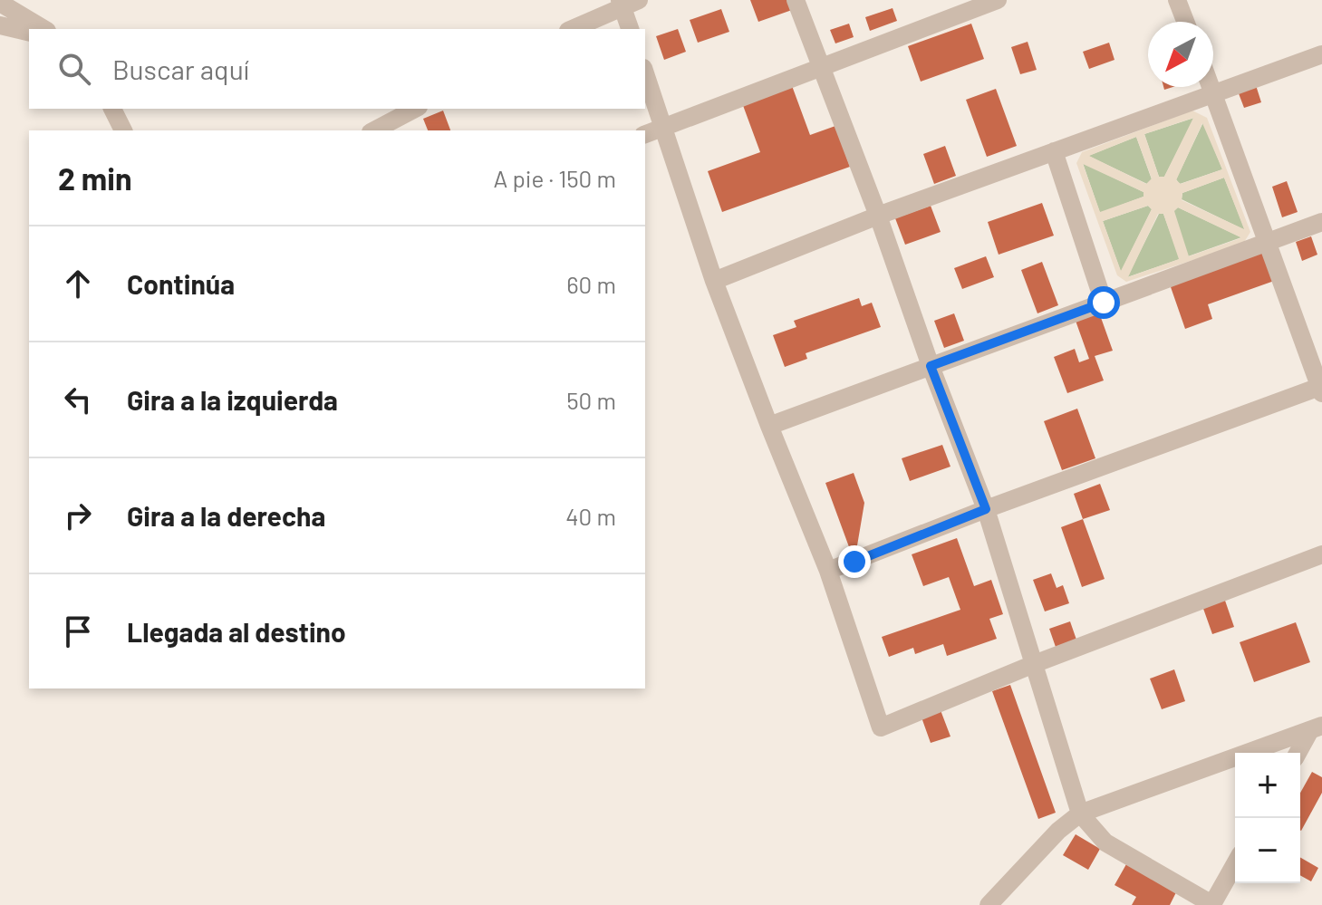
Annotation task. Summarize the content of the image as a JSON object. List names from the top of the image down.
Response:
{
  "north": "bottom left",
  "page": {
    "search": "Buscar aquí",
    "heading": ["2 min", "A pie · 150 m"],
    "list": [
      ["Continúa", "60 m"],
      ["Gira a la izquierda", "50 m"],
      ["Gira a la derecha", "40 m"],
      "Llegada al destino"
    ],
    "map_buttons": ["+", "−"]
  }
}
